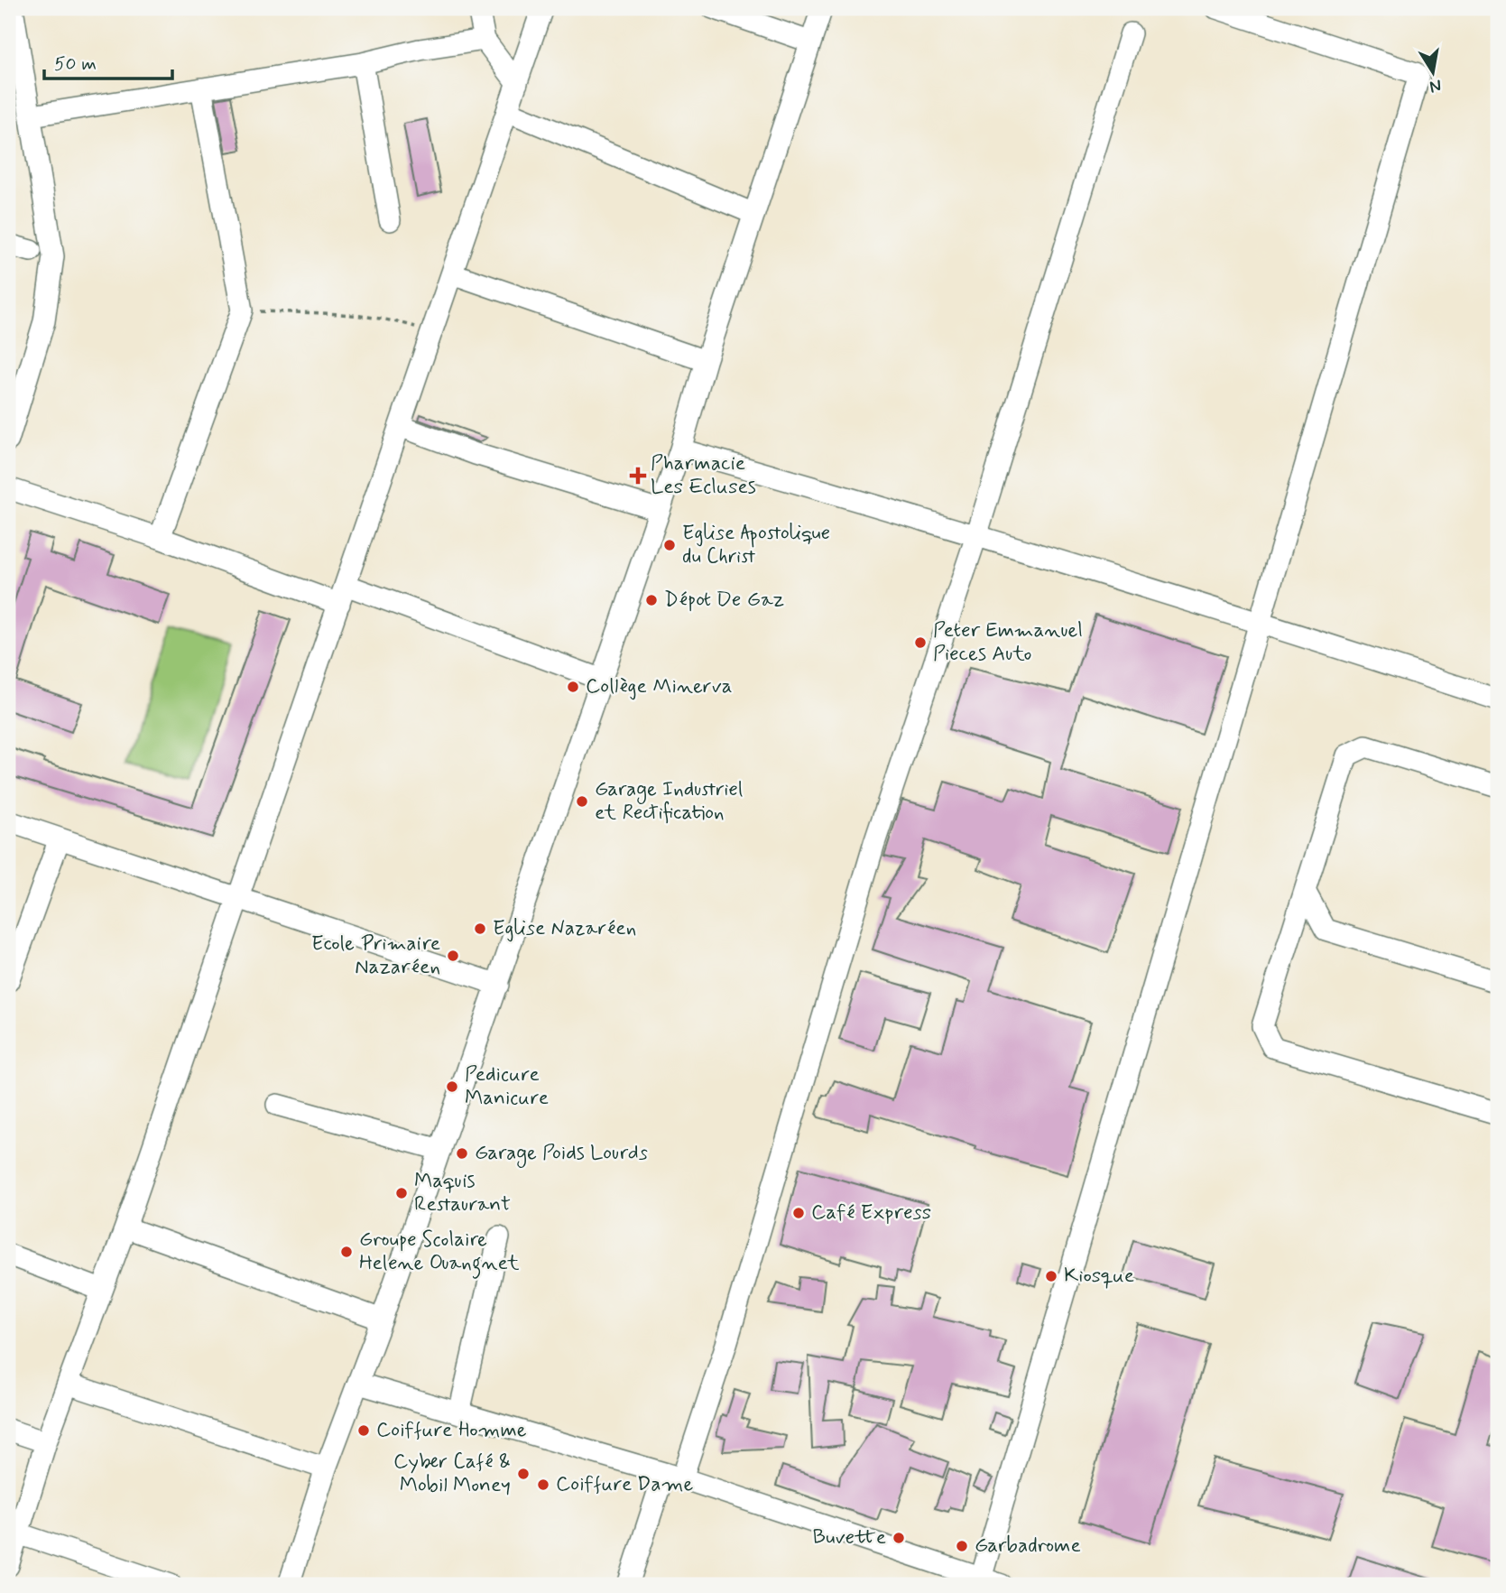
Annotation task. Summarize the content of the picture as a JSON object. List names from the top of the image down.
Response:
{
  "places": {
    "health": ["Pharmacie Les Ecluses"],
    "other": [
      "Eglise Apostolique du Christ",
      "Dépot De Gaz",
      "Peter Emmanuel Pieces Auto",
      "Collège Minerva",
      "Garage Industriel et Rectification",
      "Eglise Nazaréen",
      "Ecole Primaire Nazaréen",
      "Pedicure Manicure",
      "Garage Poids Lourds",
      "Maquis Restaurant",
      "Café Express",
      "Groupe Scolaire Helene Ouangnet",
      "Kiosque",
      "Coiffure Homme",
      "Cyber Café & Mobil Money",
      "Coiffure Dame",
      "Buvette",
      "Garbadrome"
    ]
  },
  "scale_bar": "50 m",
  "north": "bottom"
}
